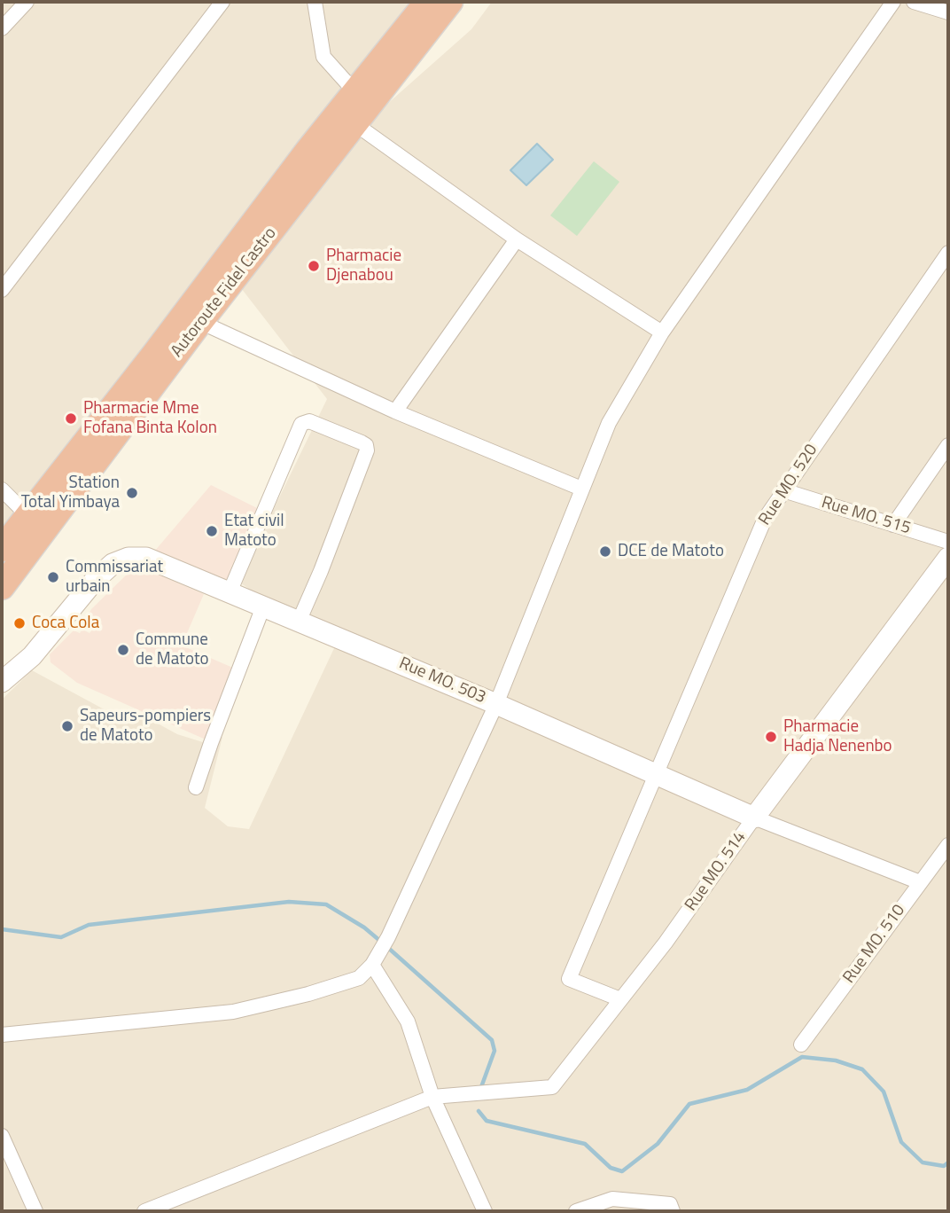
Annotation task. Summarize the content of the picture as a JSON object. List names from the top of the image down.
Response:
{
  "streets": {
    "highway": ["Autoroute Fidel Castro"],
    "street": [
      "Rue MO. 520",
      "Rue MO. 515",
      "Rue MO. 503",
      "Rue MO. 514",
      "Rue MO. 510"
    ]
  },
  "crossings": [
    ["Rue MO. 520", "Rue MO. 515"],
    ["Rue MO. 520", "Rue MO. 503"],
    ["Rue MO. 520", "Rue MO. 514"],
    ["Rue MO. 503", "Rue MO. 514"],
    ["Rue MO. 503", "Rue MO. 510"]
  ],
  "places": [
    "Pharmacie Djenabou",
    "Pharmacie Mme Fofana Binta Kolon",
    "Station Total Yimbaya",
    "Etat civil Matoto",
    "DCE de Matoto",
    "Commissariat urbain",
    "Coca Cola",
    "Commune de Matoto",
    "Sapeurs-pompiers de Matoto",
    "Pharmacie Hadja Nenenbo"
  ]
}
